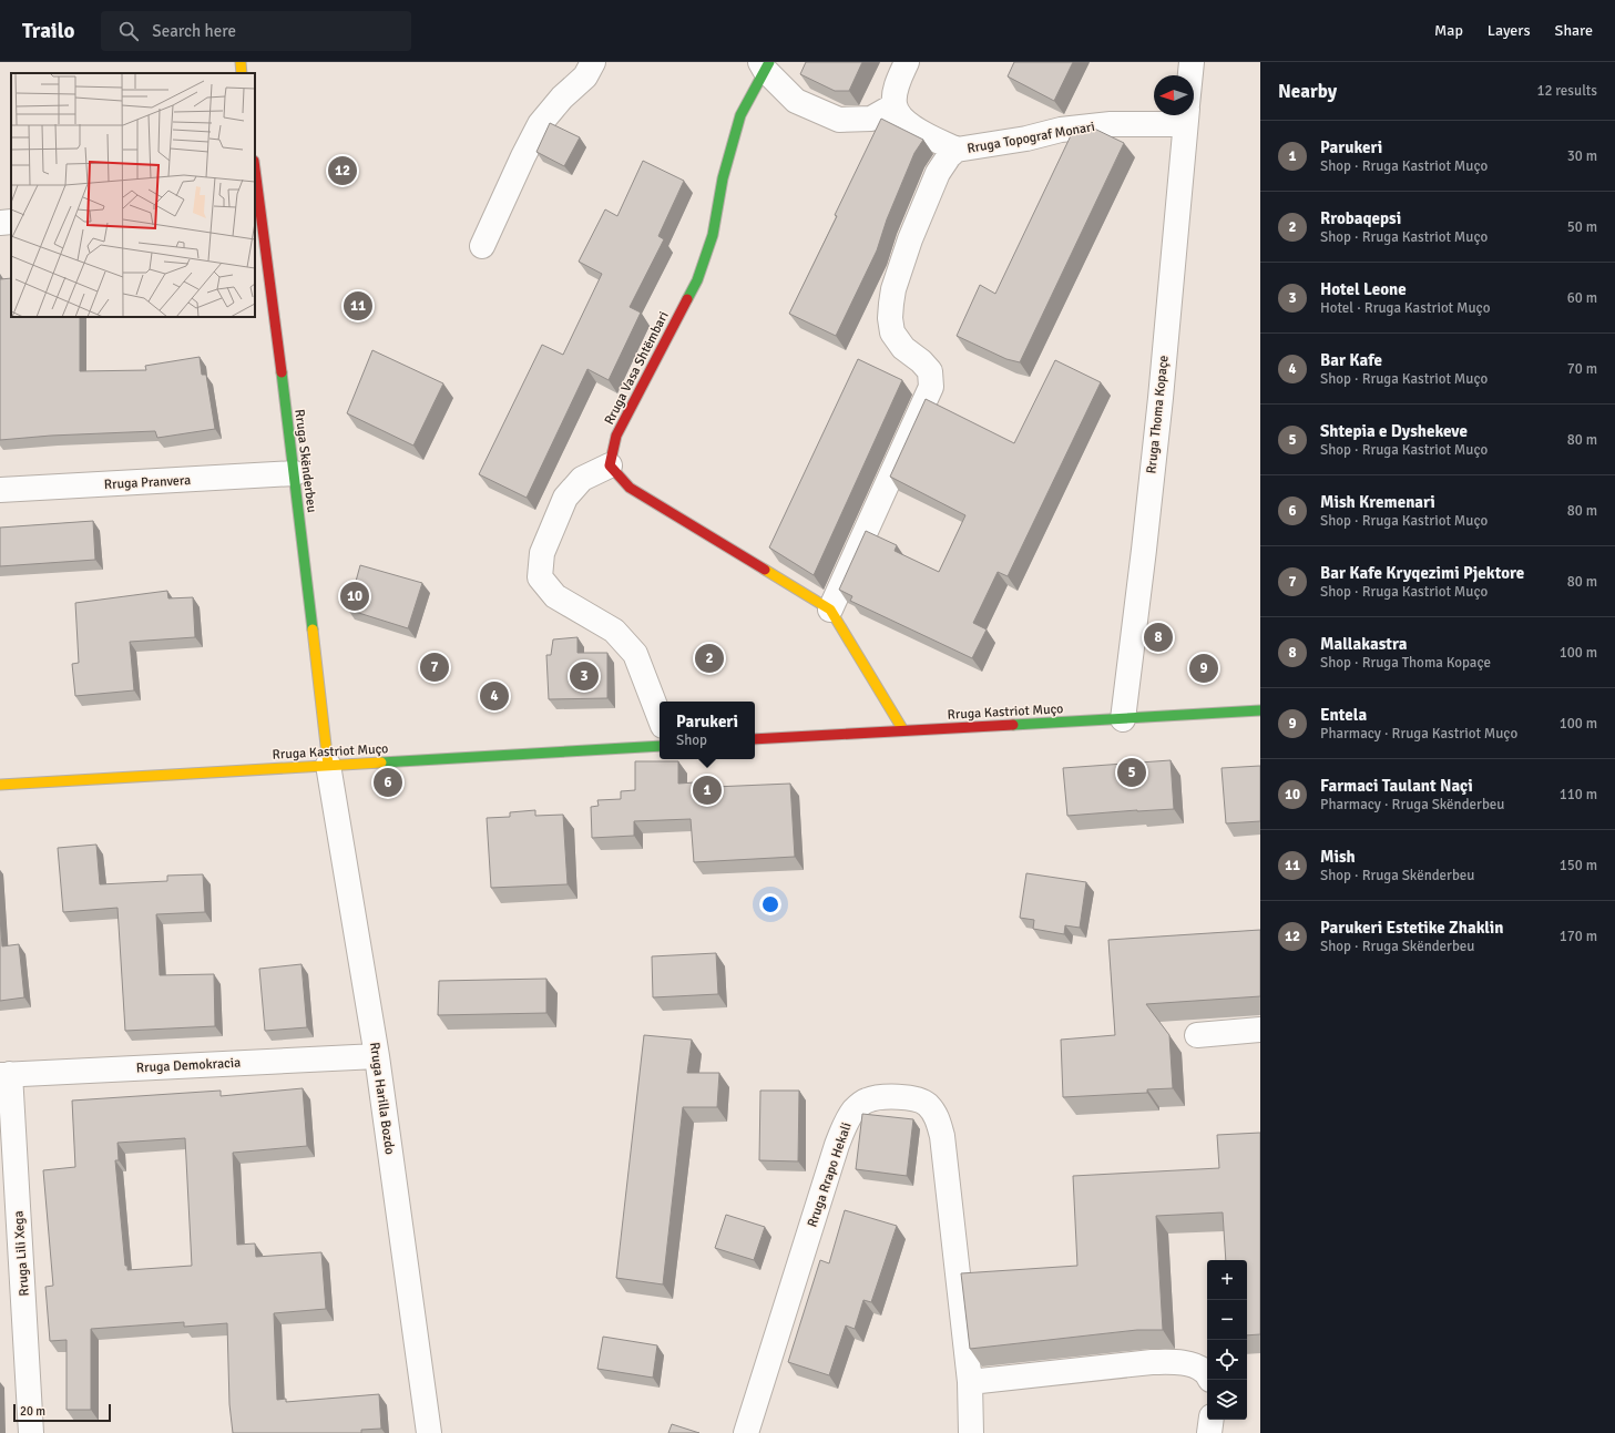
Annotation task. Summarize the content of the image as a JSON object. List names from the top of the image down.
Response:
{
  "streets": {
    "street": [
      "Rruga Topograf Monari",
      "Rruga Vasa Shtëmbari",
      "Rruga Thoma Kopaçe",
      "Rruga Skënderbeu",
      "Rruga Pranvera",
      "Rruga Kastriot Muço",
      "Rruga Demokracia",
      "Rruga Harilla Bozdo",
      "Rruga Rrapo Hekali",
      "Rruga Lili Xega"
    ]
  },
  "crossings": [
    ["Rruga Thoma Kopaçe", "Rruga Kastriot Muço"],
    ["Rruga Skënderbeu", "Rruga Pranvera"],
    ["Rruga Skënderbeu", "Rruga Kastriot Muço"],
    ["Rruga Skënderbeu", "Rruga Harilla Bozdo"],
    ["Rruga Kastriot Muço", "Rruga Harilla Bozdo"],
    ["Rruga Demokracia", "Rruga Harilla Bozdo"],
    ["Rruga Demokracia", "Rruga Lili Xega"]
  ],
  "scale_bar": "20 m",
  "north": "left",
  "page": {
    "header": "Trailo",
    "search": "Search here",
    "nav": ["Map", "Layers", "Share"],
    "heading": ["Nearby", "12 results"],
    "list": [
      {
        "mark": "1",
        "name": "Parukeri",
        "note": "Shop · Rruga Kastriot Muço",
        "value": "30 m"
      },
      {
        "mark": "2",
        "name": "Rrobaqepsi",
        "note": "Shop · Rruga Kastriot Muço",
        "value": "50 m"
      },
      {
        "mark": "3",
        "name": "Hotel Leone",
        "note": "Hotel · Rruga Kastriot Muço",
        "value": "60 m"
      },
      {
        "mark": "4",
        "name": "Bar Kafe",
        "note": "Shop · Rruga Kastriot Muço",
        "value": "70 m"
      },
      {
        "mark": "5",
        "name": "Shtepia e Dyshekeve",
        "note": "Shop · Rruga Kastriot Muço",
        "value": "80 m"
      },
      {
        "mark": "6",
        "name": "Mish Kremenari",
        "note": "Shop · Rruga Kastriot Muço",
        "value": "80 m"
      },
      {
        "mark": "7",
        "name": "Bar Kafe Kryqezimi Pjektore",
        "note": "Shop · Rruga Kastriot Muço",
        "value": "80 m"
      },
      {
        "mark": "8",
        "name": "Mallakastra",
        "note": "Shop · Rruga Thoma Kopaçe",
        "value": "100 m"
      },
      {
        "mark": "9",
        "name": "Entela",
        "note": "Pharmacy · Rruga Kastriot Muço",
        "value": "100 m"
      },
      {
        "mark": "10",
        "name": "Farmaci Taulant Naçi",
        "note": "Pharmacy · Rruga Skënderbeu",
        "value": "110 m"
      },
      {
        "mark": "11",
        "name": "Mish",
        "note": "Shop · Rruga Skënderbeu",
        "value": "150 m"
      },
      {
        "mark": "12",
        "name": "Parukeri Estetike Zhaklin",
        "note": "Shop · Rruga Skënderbeu",
        "value": "170 m"
      }
    ],
    "pins": [
      "12",
      "11",
      "10",
      "8",
      "2",
      "7",
      "9",
      "3",
      "4",
      "5",
      "6",
      "1"
    ],
    "popup": ["Parukeri", "Shop"],
    "map_buttons": ["+", "−"],
    "scale": "20 m"
  }
}
